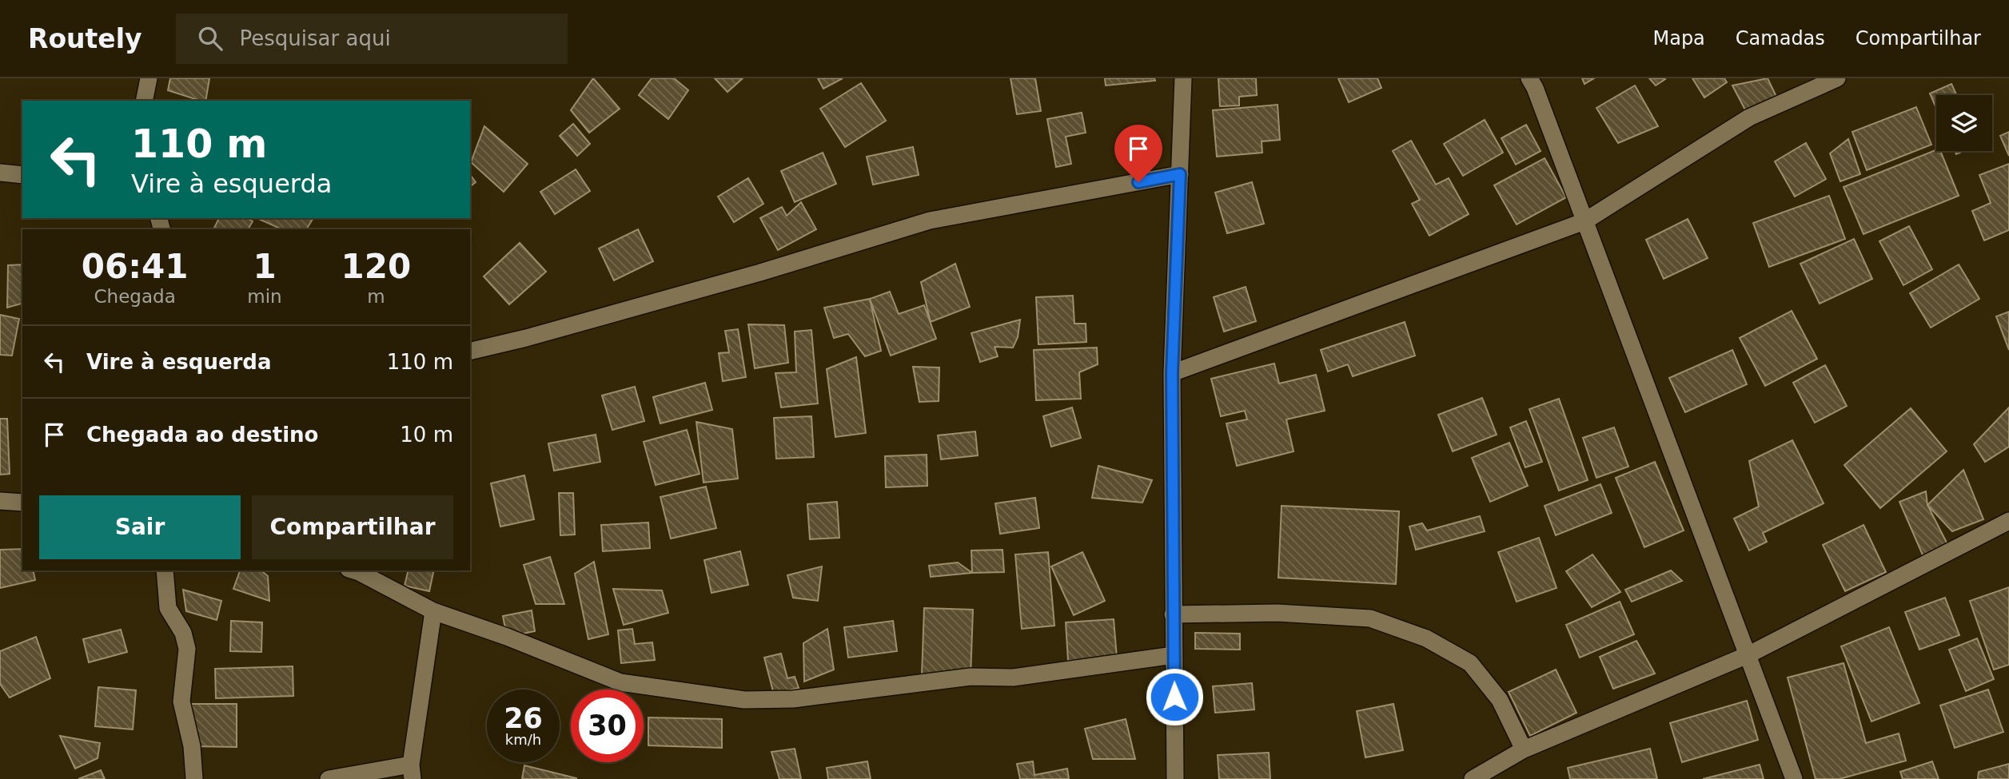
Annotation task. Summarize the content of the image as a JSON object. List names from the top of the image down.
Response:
{
  "page": {
    "header": "Routely",
    "search": "Pesquisar aqui",
    "nav": ["Mapa", "Camadas", "Compartilhar"],
    "turn": ["110 m", "Vire à esquerda"],
    "eta": [
      "06:41",
      "Chegada",
      "1",
      "min",
      "120",
      "m"
    ],
    "list": [
      {
        "name": "Vire à esquerda",
        "value": "110 m"
      },
      {
        "name": "Chegada ao destino",
        "value": "10 m"
      }
    ],
    "buttons": ["Sair", "Compartilhar"],
    "speed": "26 km/h",
    "limit": "30"
  }
}
